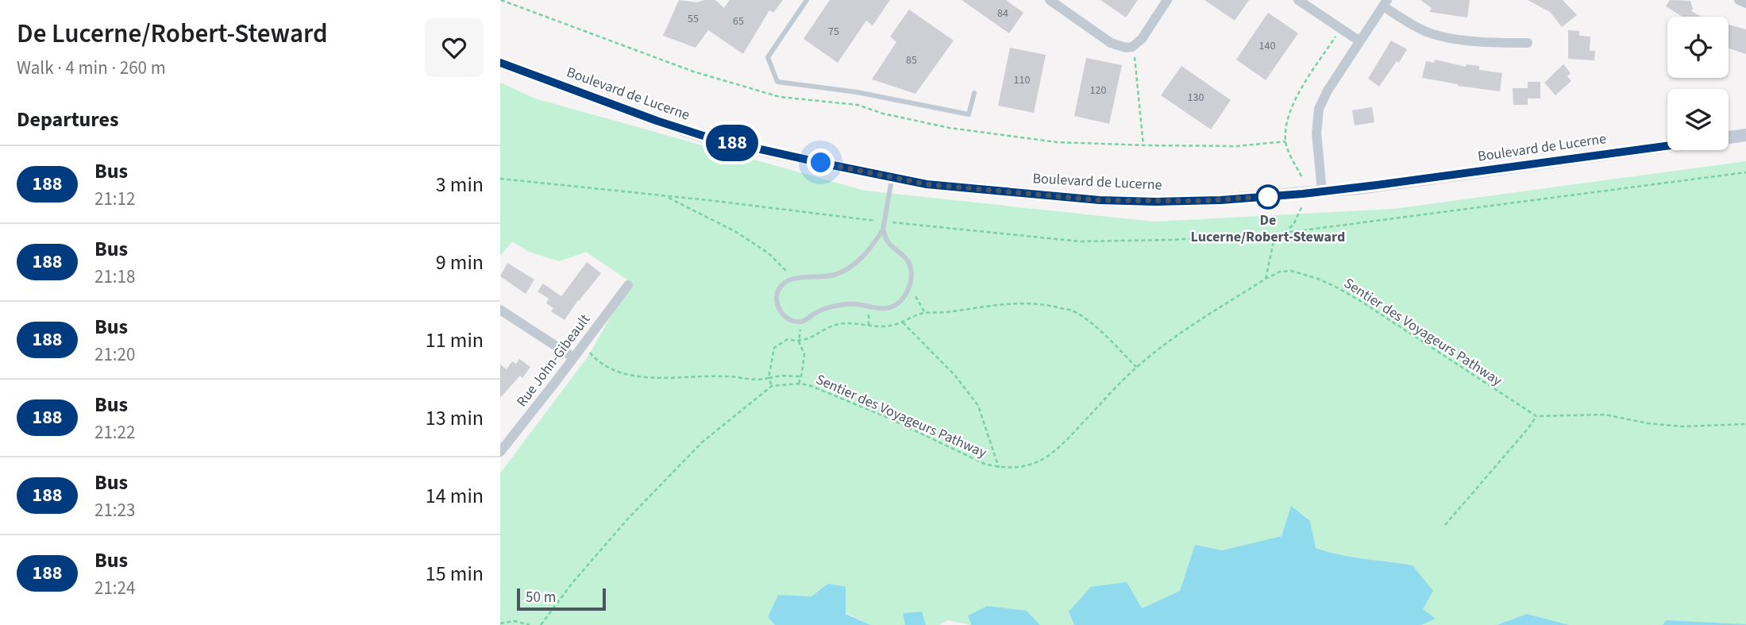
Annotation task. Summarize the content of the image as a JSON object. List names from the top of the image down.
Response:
{
  "streets": {
    "main road": ["Boulevard de Lucerne"],
    "street": ["Rue John-Gibeault"],
    "path": ["Sentier des Voyageurs Pathway"]
  },
  "places": ["De Lucerne/Robert-Steward"],
  "lines": ["bus line 188"],
  "house_numbers": [
    "84",
    "55",
    "65",
    "75",
    "140",
    "85",
    "110",
    "120",
    "130"
  ],
  "scale_bar": "50 m",
  "page": {
    "heading": [
      ["De Lucerne/Robert-Steward", "Walk · 4 min · 260 m"],
      "Departures"
    ],
    "on_map": "188",
    "list": [
      {
        "mark": "188",
        "name": "Bus",
        "note": "21:12",
        "value": "3 min"
      },
      {
        "mark": "188",
        "name": "Bus",
        "note": "21:18",
        "value": "9 min"
      },
      {
        "mark": "188",
        "name": "Bus",
        "note": "21:20",
        "value": "11 min"
      },
      {
        "mark": "188",
        "name": "Bus",
        "note": "21:22",
        "value": "13 min"
      },
      {
        "mark": "188",
        "name": "Bus",
        "note": "21:23",
        "value": "14 min"
      },
      {
        "mark": "188",
        "name": "Bus",
        "note": "21:24",
        "value": "15 min"
      }
    ],
    "scale": "50 m"
  }
}
